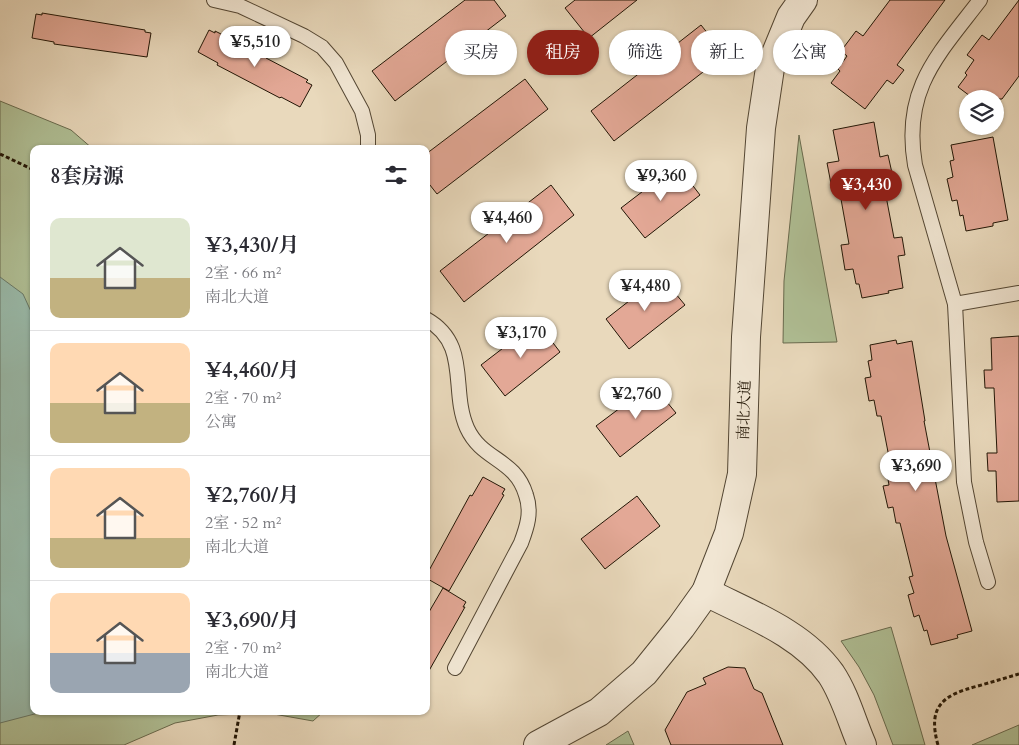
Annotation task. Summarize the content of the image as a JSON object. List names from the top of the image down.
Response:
{
  "streets": {
    "street": ["南北大道"]
  },
  "page": {
    "price": [
      "¥5,510",
      "¥9,360",
      "¥3,430",
      "¥4,460",
      "¥4,480",
      "¥3,170",
      "¥2,760",
      "¥3,690"
    ],
    "chip": [
      "买房",
      "租房",
      "筛选",
      "新上",
      "公寓"
    ],
    "heading": "8套房源",
    "list": [
      {
        "name": "¥3,430/月",
        "note": "2室 · 66 m² · 南北大道"
      },
      {
        "name": "¥4,460/月",
        "note": "2室 · 70 m² · 公寓"
      },
      {
        "name": "¥2,760/月",
        "note": "2室 · 52 m² · 南北大道"
      },
      {
        "name": "¥3,690/月",
        "note": "2室 · 70 m² · 南北大道"
      }
    ]
  }
}
